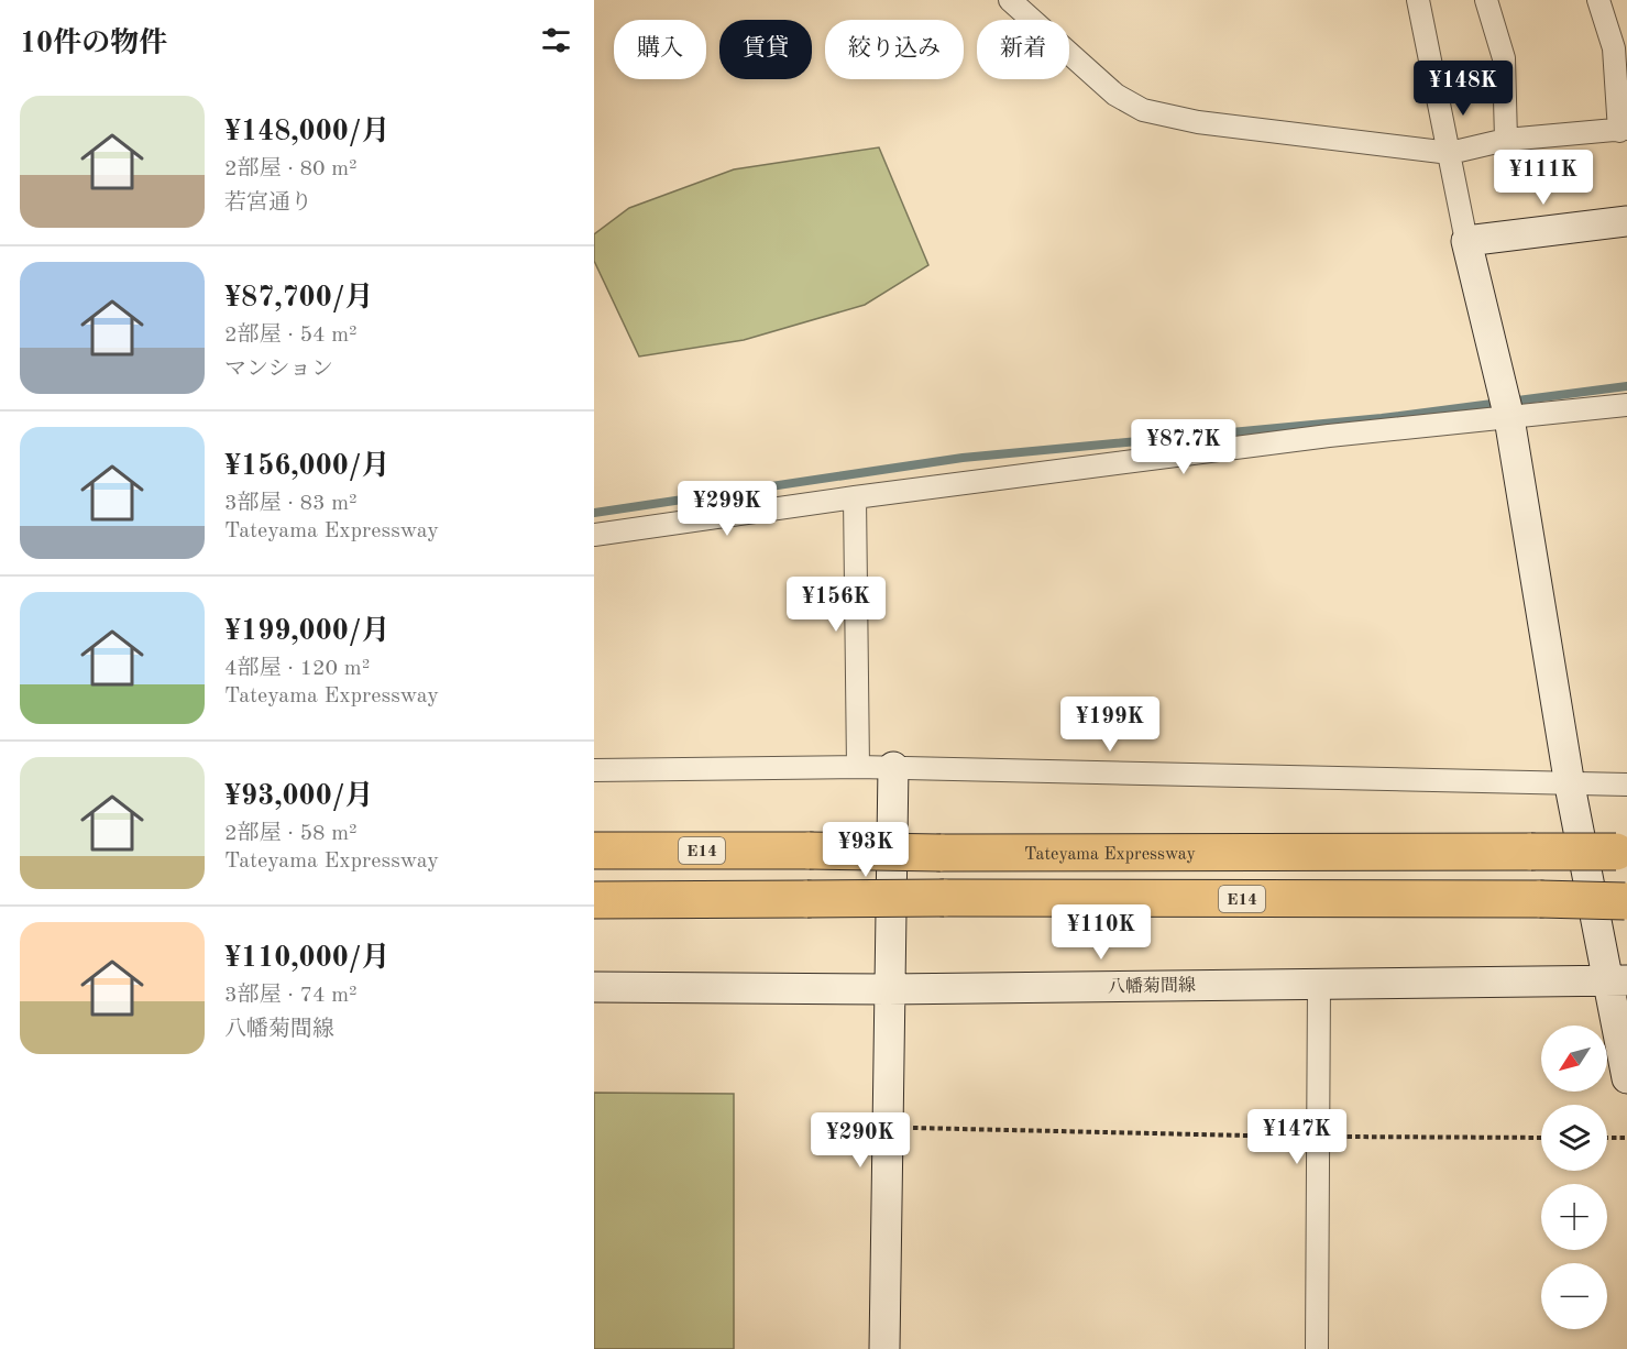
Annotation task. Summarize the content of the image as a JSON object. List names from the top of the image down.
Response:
{
  "streets": {
    "highway": ["E14", "Tateyama Expressway"],
    "street": ["八幡菊間線"]
  },
  "north": "bottom left",
  "page": {
    "heading": "10件の物件",
    "chip": [
      "購入",
      "賃貸",
      "絞り込み",
      "新着"
    ],
    "price": [
      "¥148K",
      "¥111K",
      "¥87.7K",
      "¥299K",
      "¥156K",
      "¥199K",
      "¥93K",
      "¥110K",
      "¥147K",
      "¥290K"
    ],
    "list": [
      {
        "name": "¥148,000/月",
        "note": "2部屋 · 80 m² · 若宮通り"
      },
      {
        "name": "¥87,700/月",
        "note": "2部屋 · 54 m² · マンション"
      },
      {
        "name": "¥156,000/月",
        "note": "3部屋 · 83 m² · Tateyama Expressway"
      },
      {
        "name": "¥199,000/月",
        "note": "4部屋 · 120 m² · Tateyama Expressway"
      },
      {
        "name": "¥93,000/月",
        "note": "2部屋 · 58 m² · Tateyama Expressway"
      },
      {
        "name": "¥110,000/月",
        "note": "3部屋 · 74 m² · 八幡菊間線"
      }
    ],
    "map_buttons": ["+", "−"]
  }
}
